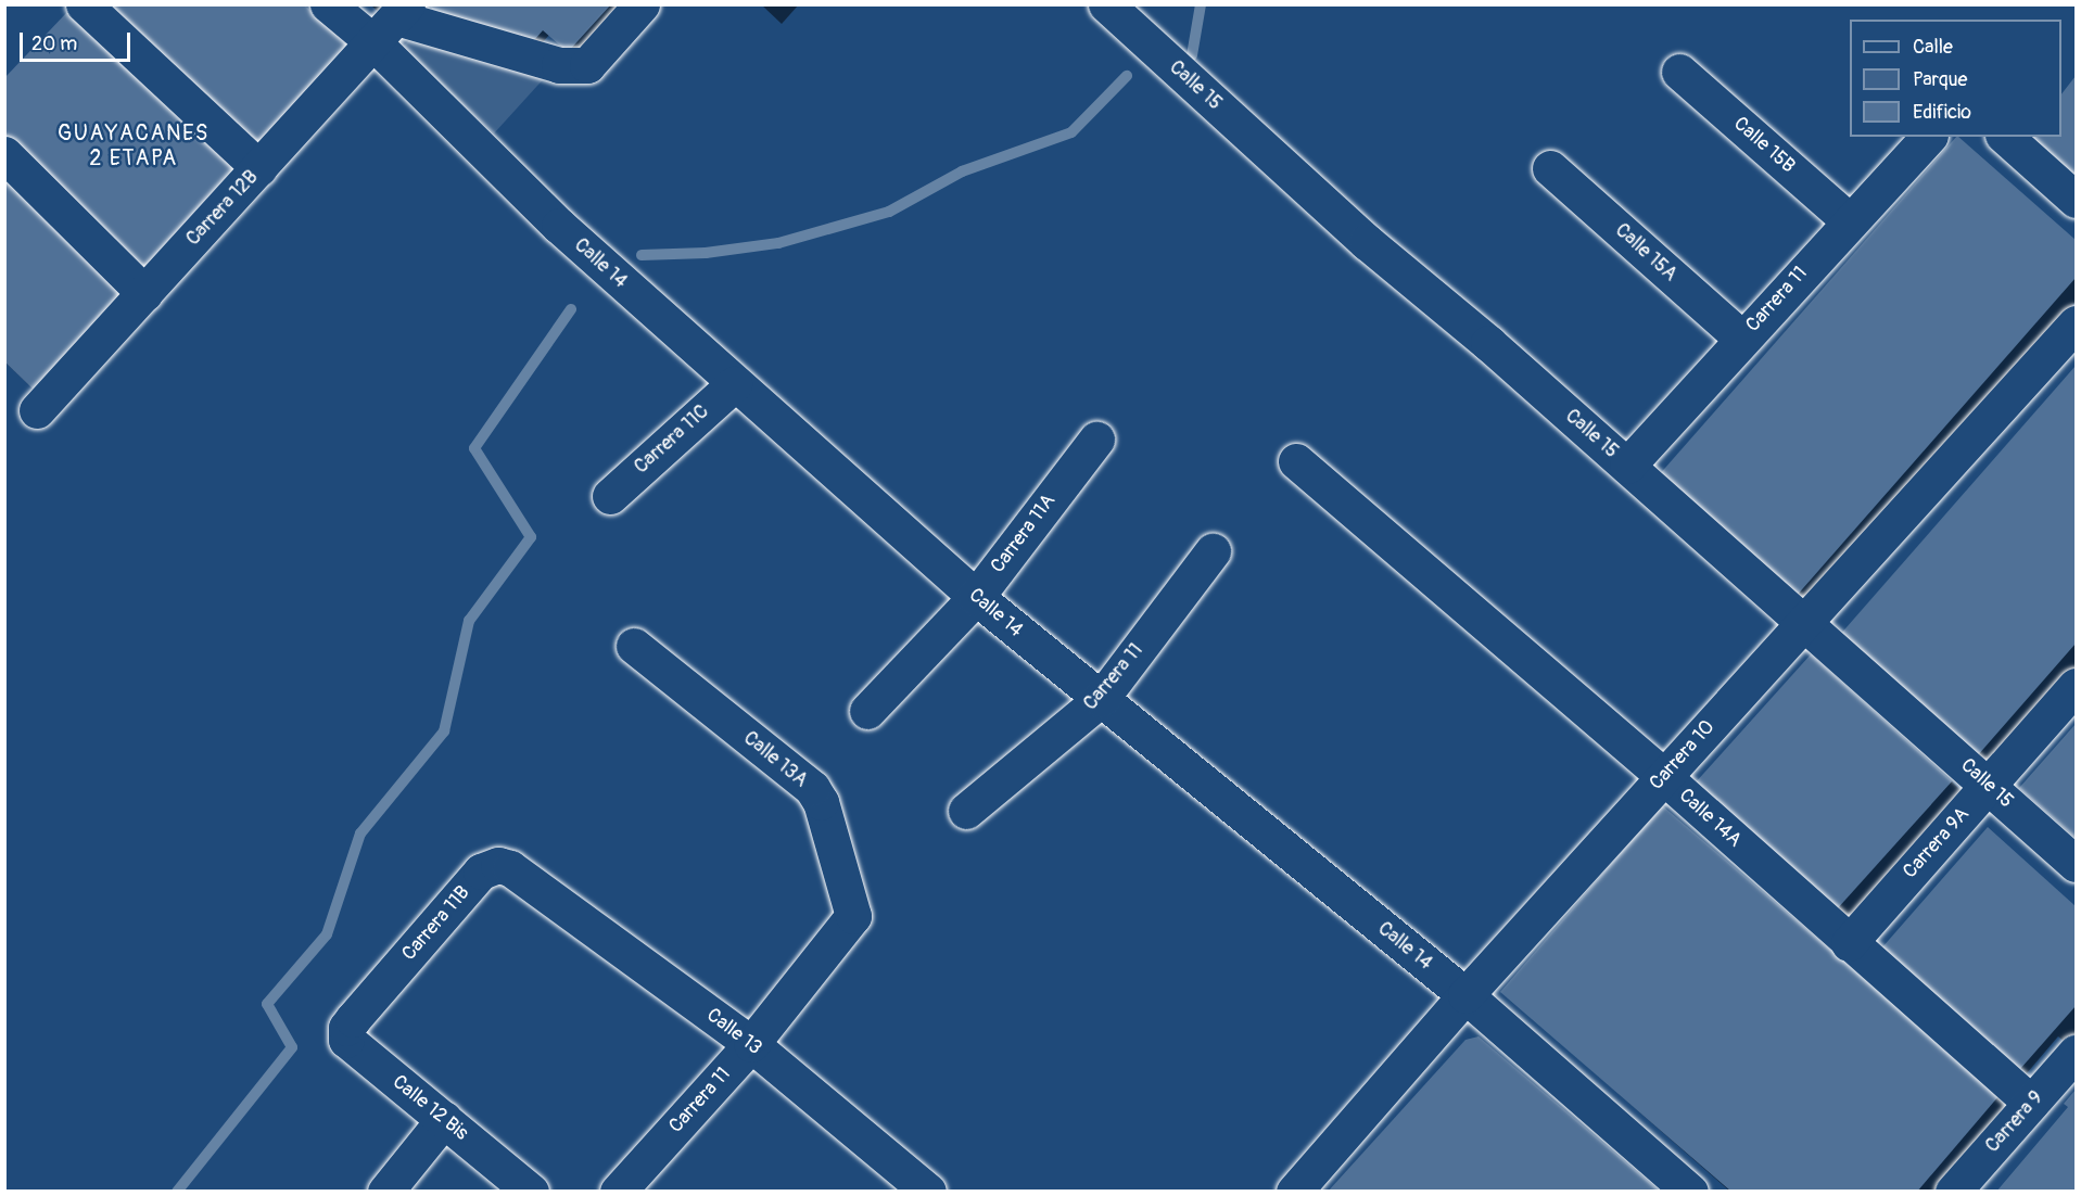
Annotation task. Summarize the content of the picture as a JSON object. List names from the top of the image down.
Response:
{
  "streets": {
    "street": [
      "Calle 15",
      "Calle 15B",
      "Carrera 12B",
      "Calle 15A",
      "Calle 14",
      "Carrera 11",
      "Carrera 11C",
      "Carrera 11A",
      "Carrera 10",
      "Calle 13A",
      "Calle 14A",
      "Carrera 9A",
      "Carrera 11B",
      "Calle 13",
      "Calle 12 Bis",
      "Carrera 9"
    ]
  },
  "crossings": [
    ["Calle 15", "Carrera 11"],
    ["Calle 15", "Carrera 10"],
    ["Calle 15", "Carrera 9A"],
    ["Calle 15B", "Carrera 11"],
    ["Carrera 12B", "Calle 14"],
    ["Calle 15A", "Carrera 11"],
    ["Calle 14", "Carrera 11"],
    ["Calle 14", "Carrera 11C"],
    ["Calle 14", "Carrera 11A"],
    ["Calle 14", "Carrera 10"],
    ["Carrera 11", "Calle 13A"],
    ["Carrera 11", "Calle 13"],
    ["Carrera 10", "Calle 14A"],
    ["Calle 14A", "Carrera 9A"],
    ["Calle 14A", "Carrera 9"],
    ["Carrera 11B", "Calle 13"],
    ["Carrera 11B", "Calle 12 Bis"]
  ],
  "districts": ["GUAYACANES 2 ETAPA"],
  "legend": ["Calle", "Parque", "Edificio"],
  "scale_bar": "20 m"
}
